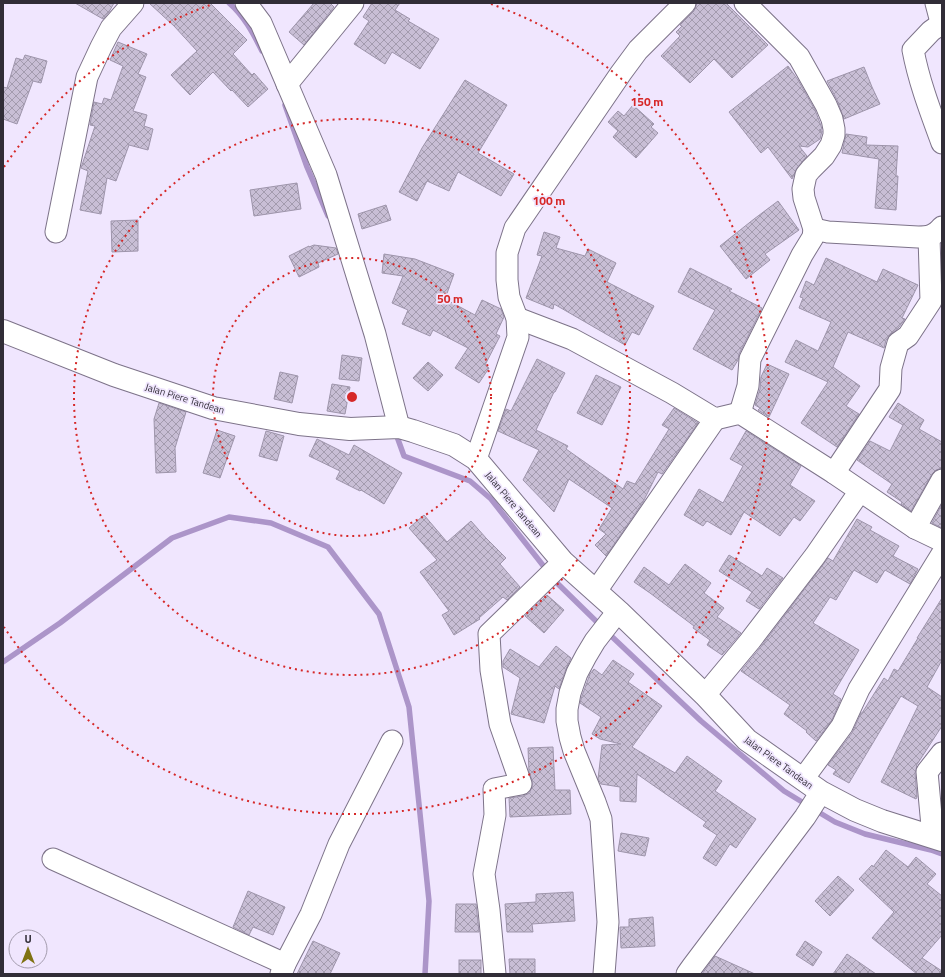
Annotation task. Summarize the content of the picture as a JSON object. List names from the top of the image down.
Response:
{
  "streets": {
    "street": ["Jalan Piere Tandean"]
  },
  "north": "top",
  "rings": ["150 m", "100 m", "50 m"]
}
